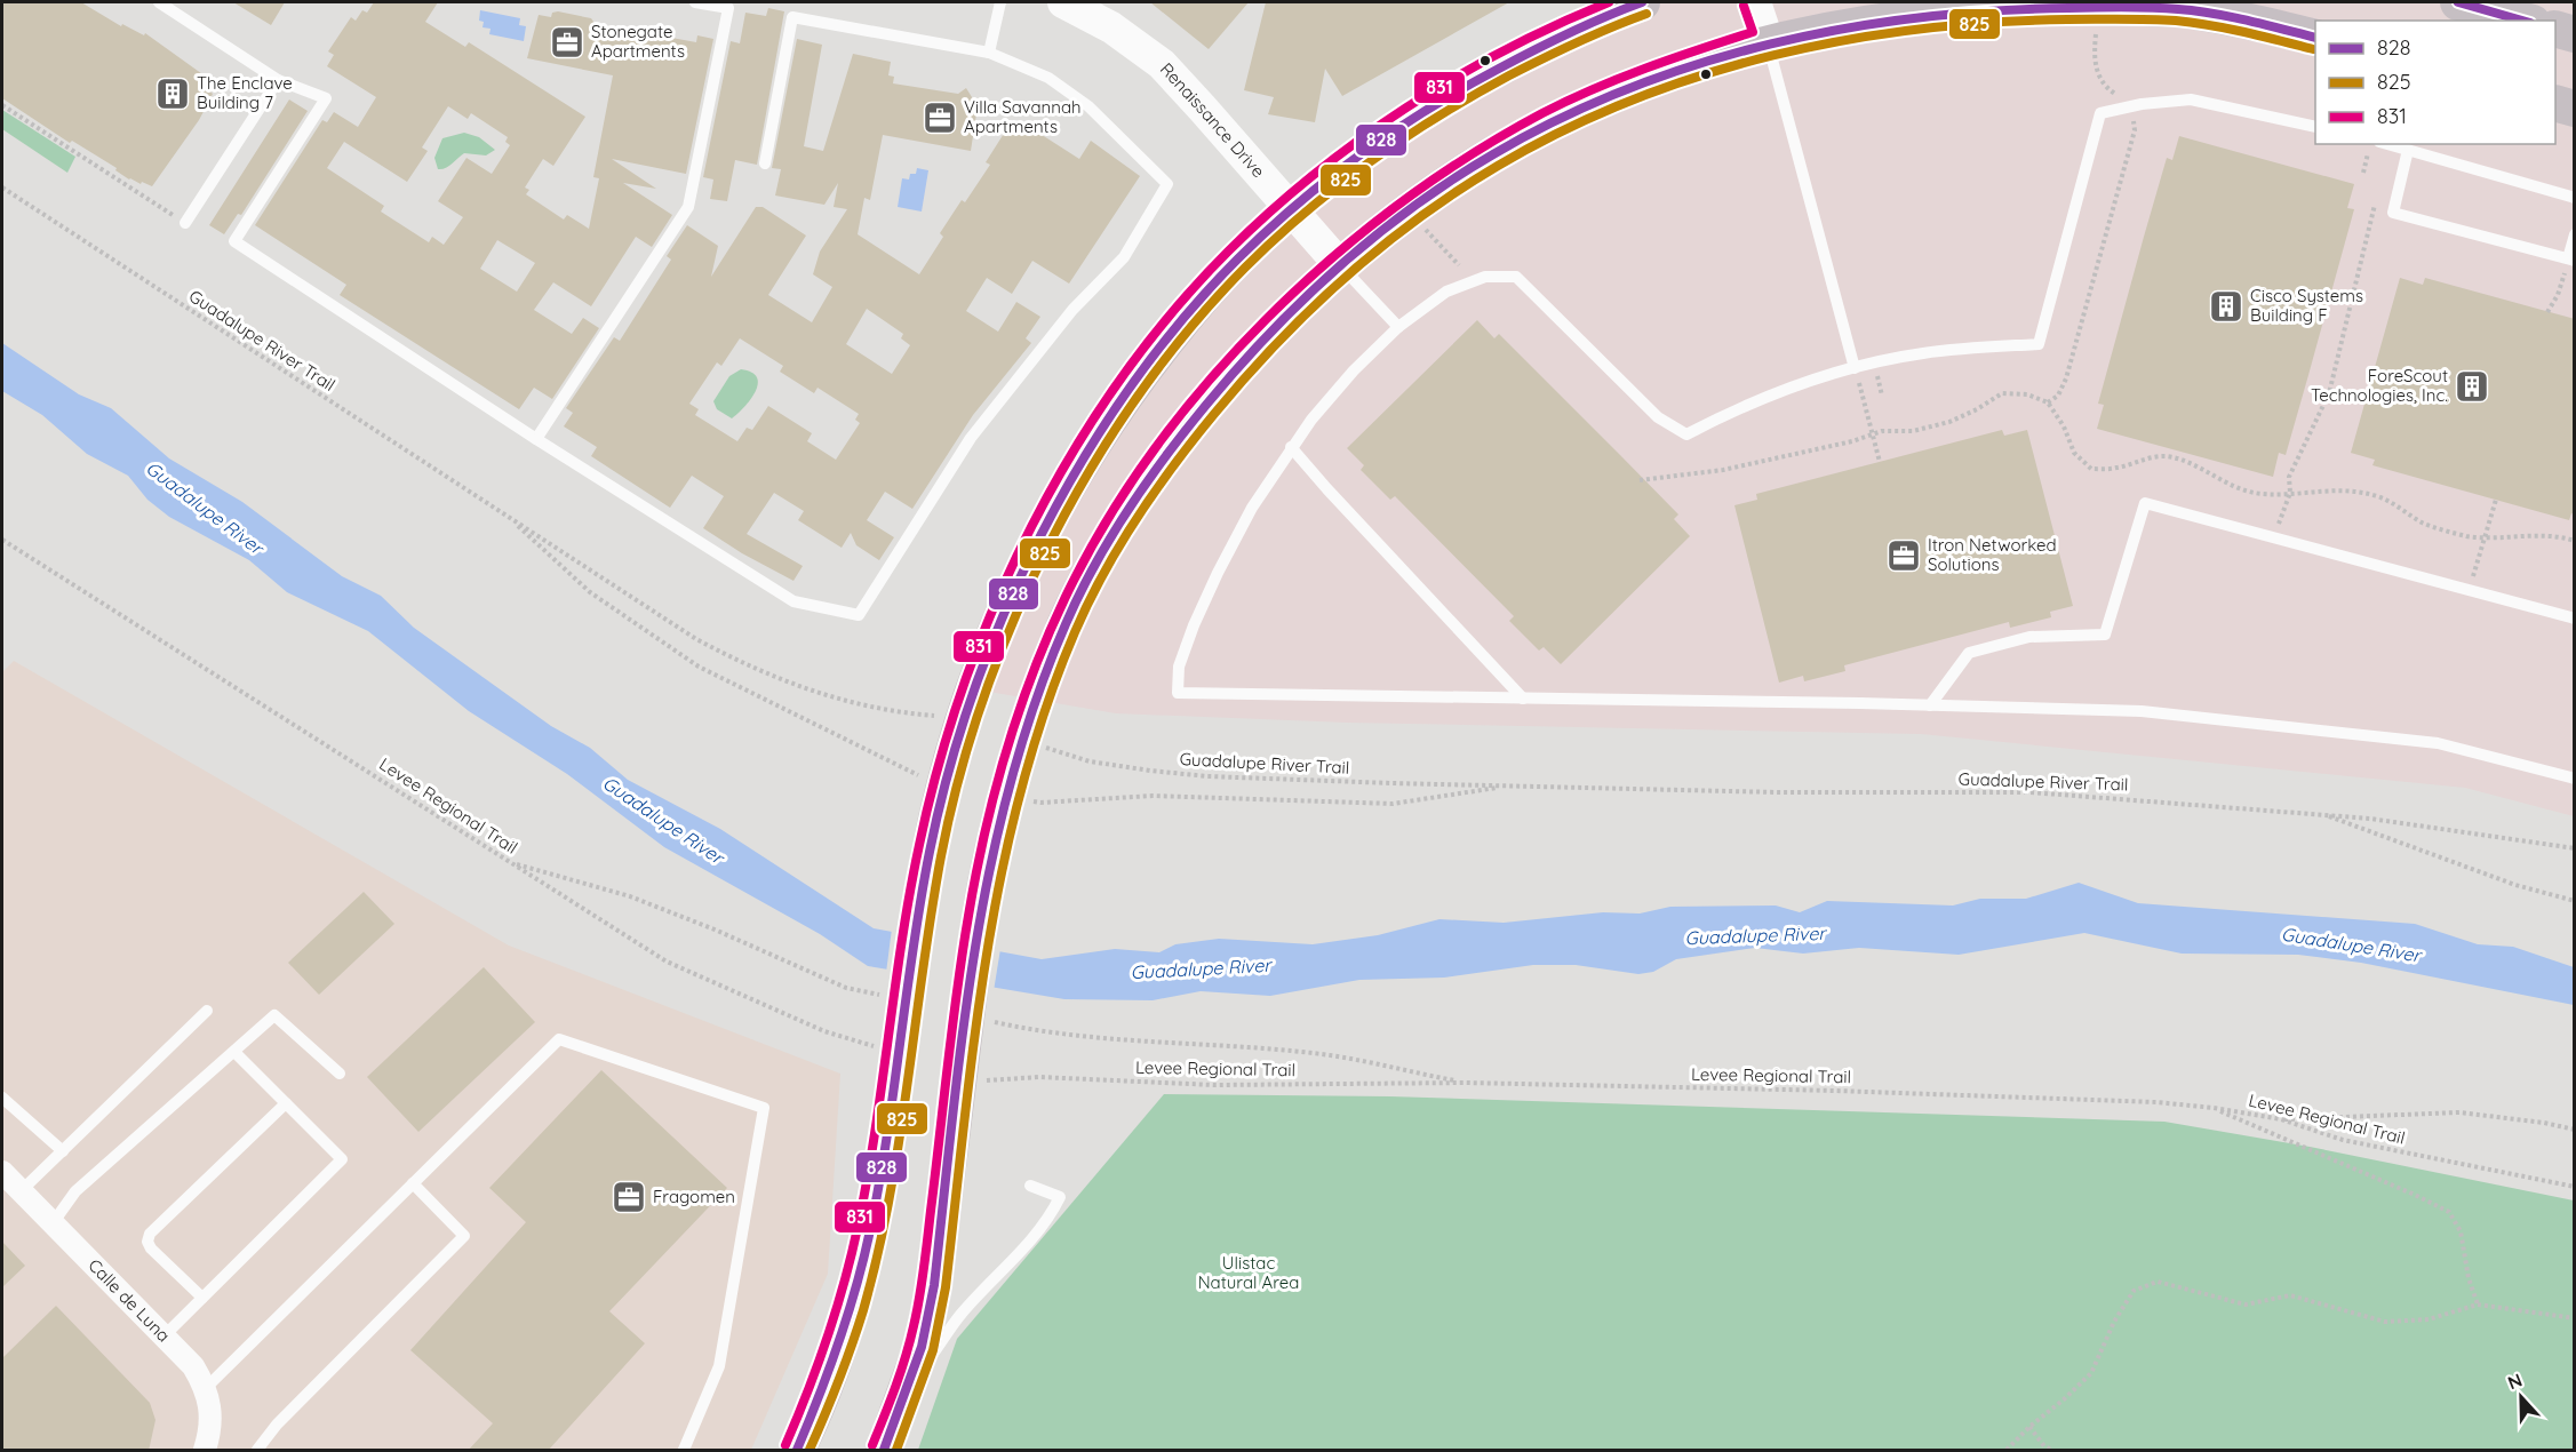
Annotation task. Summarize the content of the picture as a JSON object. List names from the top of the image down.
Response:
{
  "streets": {
    "street": ["Renaissance Drive", "Calle de Luna"],
    "path": ["Guadalupe River Trail", "Levee Regional Trail"]
  },
  "water": ["Guadalupe River"],
  "parks": ["Ulistac Natural Area"],
  "places": {
    "office": [
      "Stonegate Apartments",
      "Villa Savannah Apartments",
      "Itron Networked Solutions",
      "Fragomen"
    ],
    "building": ["The Enclave Building 7", "Cisco Systems Building F", "ForeScout Technologies, Inc."]
  },
  "lines": ["transit line 828", "transit line 831", "transit line 825"],
  "legend": ["828", "825", "831"],
  "north": "top"
}
